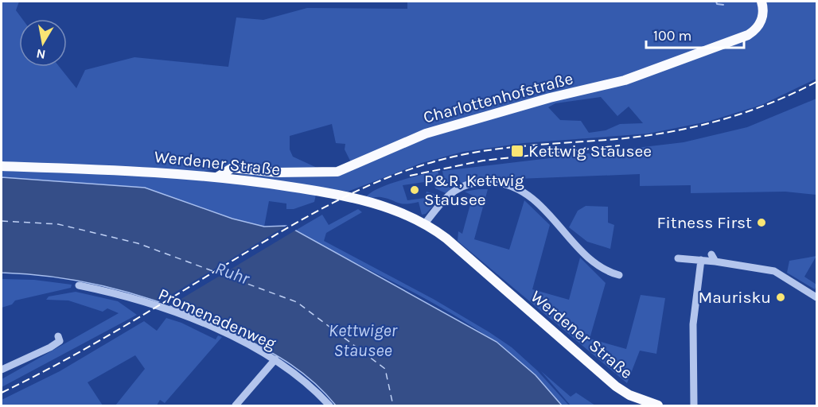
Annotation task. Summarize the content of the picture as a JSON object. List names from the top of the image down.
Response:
{
  "streets": {
    "main road": ["Charlottenhofstraße", "Werdener Straße"],
    "street": ["Promenadenweg"]
  },
  "crossings": [
    ["Charlottenhofstraße", "Werdener Straße"]
  ],
  "water": ["Ruhr", "Kettwiger Stausee"],
  "places": {
    "transit": ["Kettwig Stausee"],
    "other": ["P&R, Kettwig Stausee", "Fitness First", "Maurisku"]
  },
  "scale_bar": "100 m",
  "north": "bottom"
}
